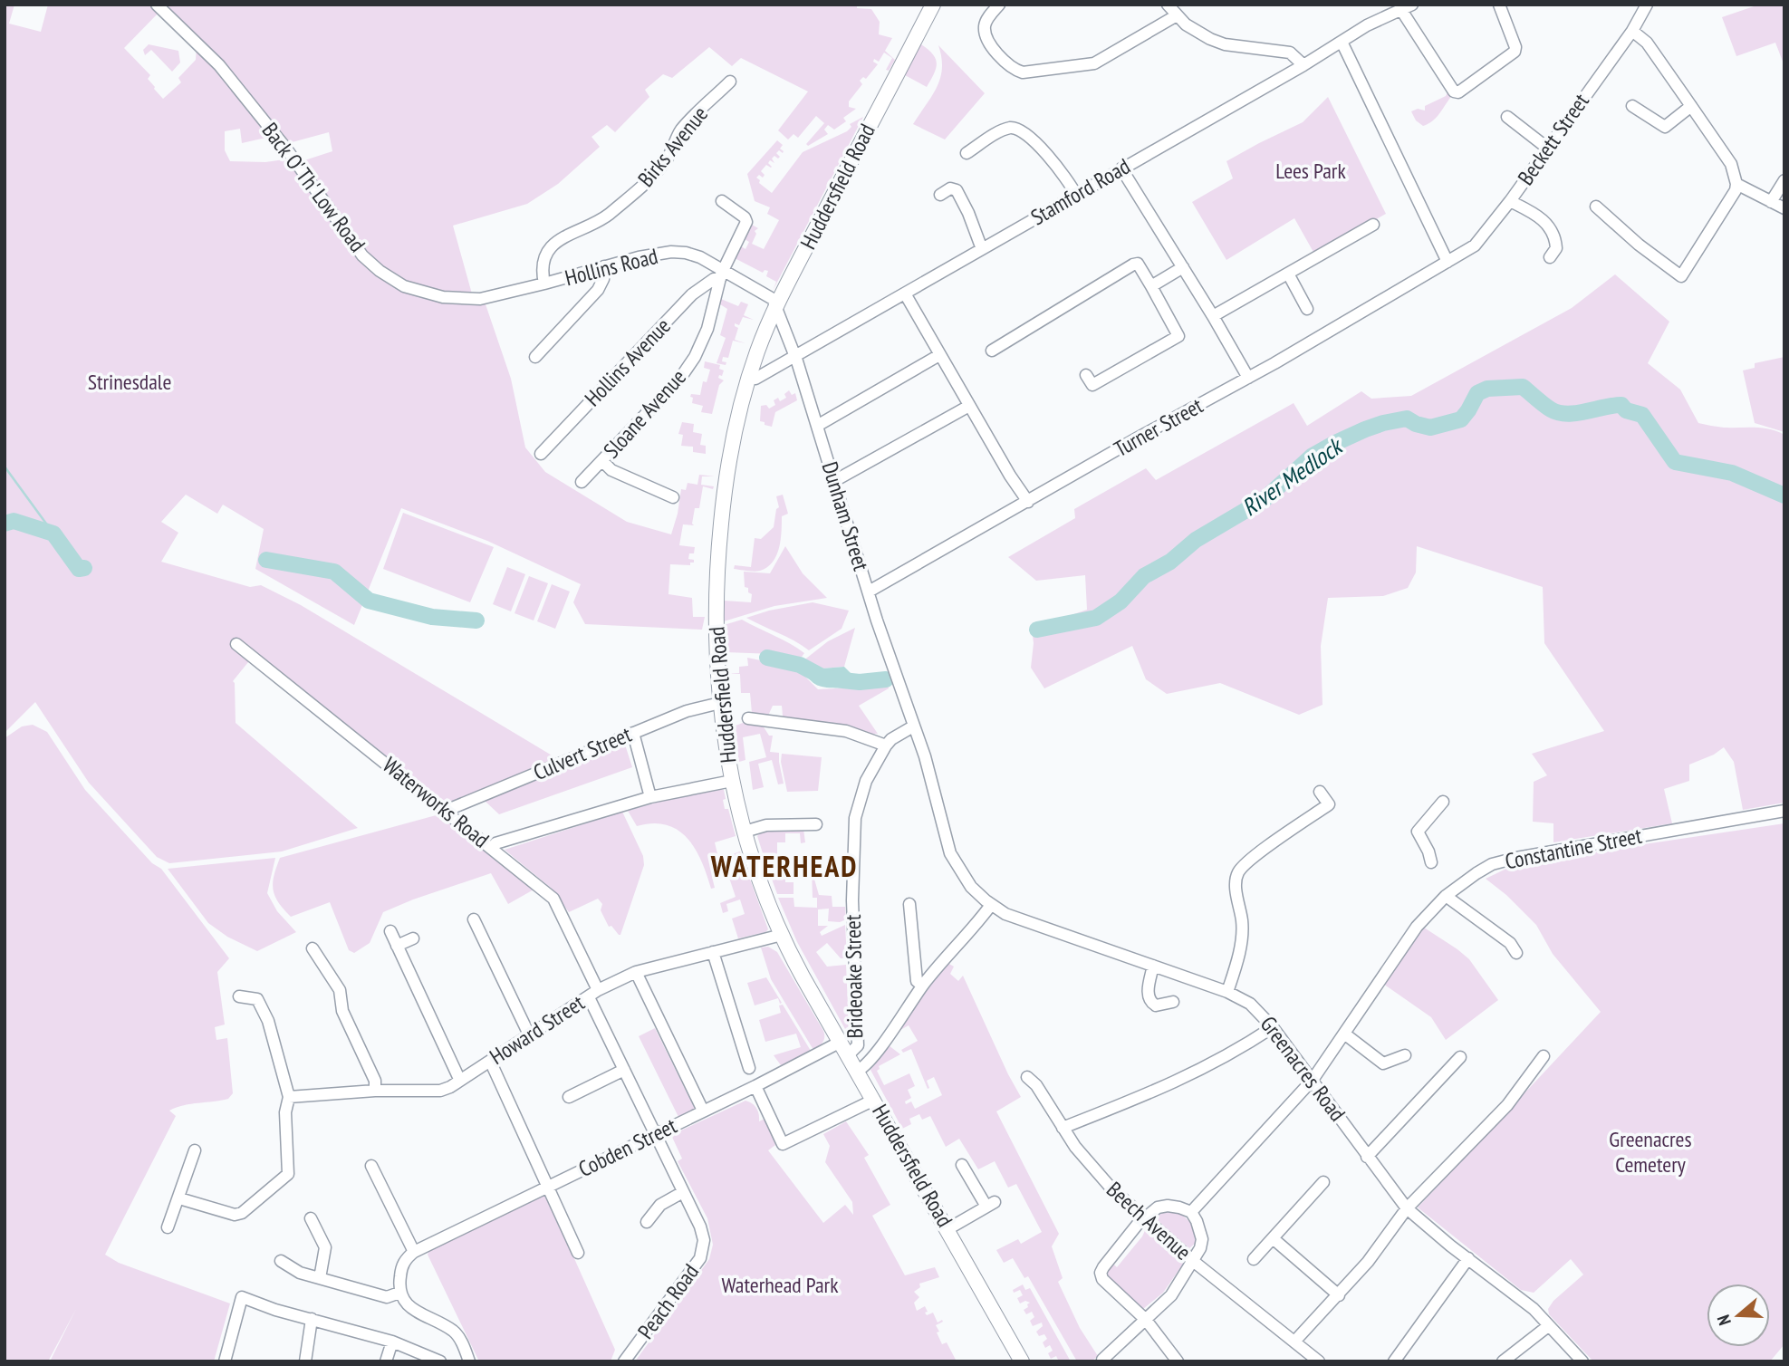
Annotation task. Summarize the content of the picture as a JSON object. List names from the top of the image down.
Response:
{
  "streets": {
    "main road": ["Huddersfield Road"],
    "street": [
      "Beckett Street",
      "Birks Avenue",
      "Back O' Th' Low Road",
      "Stamford Road",
      "Hollins Road",
      "Hollins Avenue",
      "Sloane Avenue",
      "Turner Street",
      "Dunham Street",
      "Culvert Street",
      "Waterworks Road",
      "Constantine Street",
      "Brideoake Street",
      "Howard Street",
      "Greenacres Road",
      "Cobden Street",
      "Beech Avenue",
      "Peach Road"
    ]
  },
  "crossings": [
    ["Beckett Street", "Turner Street"],
    ["Birks Avenue", "Back O' Th' Low Road"],
    ["Birks Avenue", "Hollins Road"],
    ["Huddersfield Road", "Stamford Road"],
    ["Huddersfield Road", "Hollins Road"],
    ["Huddersfield Road", "Dunham Street"],
    ["Huddersfield Road", "Culvert Street"],
    ["Huddersfield Road", "Brideoake Street"],
    ["Huddersfield Road", "Howard Street"],
    ["Huddersfield Road", "Cobden Street"],
    ["Back O' Th' Low Road", "Hollins Road"],
    ["Stamford Road", "Dunham Street"],
    ["Hollins Road", "Hollins Avenue"],
    ["Hollins Road", "Sloane Avenue"],
    ["Hollins Road", "Dunham Street"],
    ["Hollins Avenue", "Sloane Avenue"],
    ["Turner Street", "Dunham Street"],
    ["Dunham Street", "Brideoake Street"],
    ["Dunham Street", "Greenacres Road"],
    ["Culvert Street", "Waterworks Road"],
    ["Waterworks Road", "Howard Street"],
    ["Waterworks Road", "Peach Road"],
    ["Constantine Street", "Greenacres Road"],
    ["Brideoake Street", "Greenacres Road"],
    ["Cobden Street", "Peach Road"]
  ],
  "districts": ["WATERHEAD"],
  "water": ["River Medlock"],
  "parks": [
    "Lees Park",
    "Strinesdale",
    "Greenacres Cemetery",
    "Waterhead Park"
  ],
  "north": "left"
}
